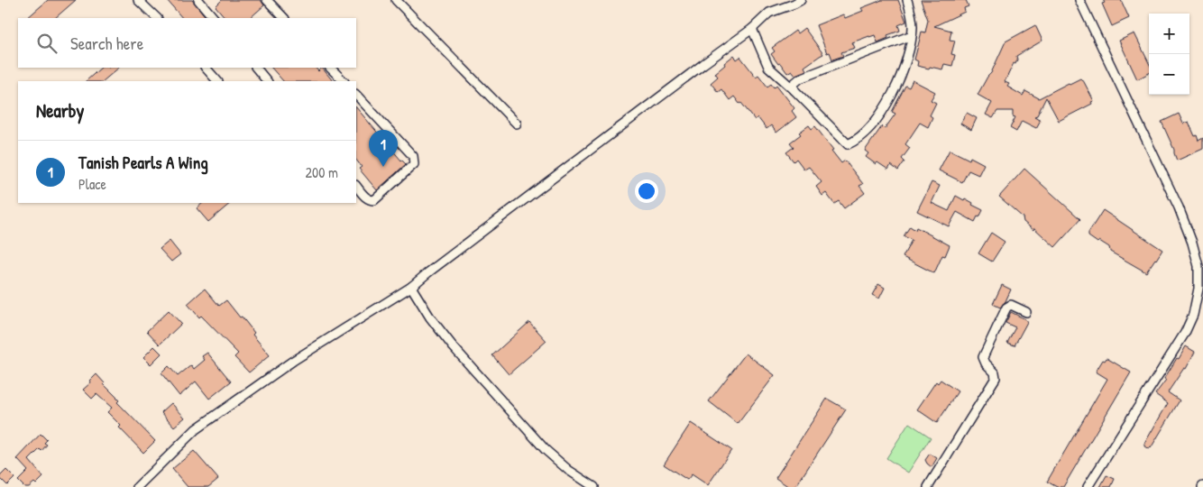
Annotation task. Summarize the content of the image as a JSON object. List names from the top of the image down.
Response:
{
  "page": {
    "map_buttons": ["+", "−"],
    "search": "Search here",
    "heading": "Nearby",
    "pins": "1",
    "list": [
      {
        "mark": "1",
        "name": "Tanish Pearls A Wing",
        "note": "Place",
        "value": "200 m"
      }
    ]
  }
}
